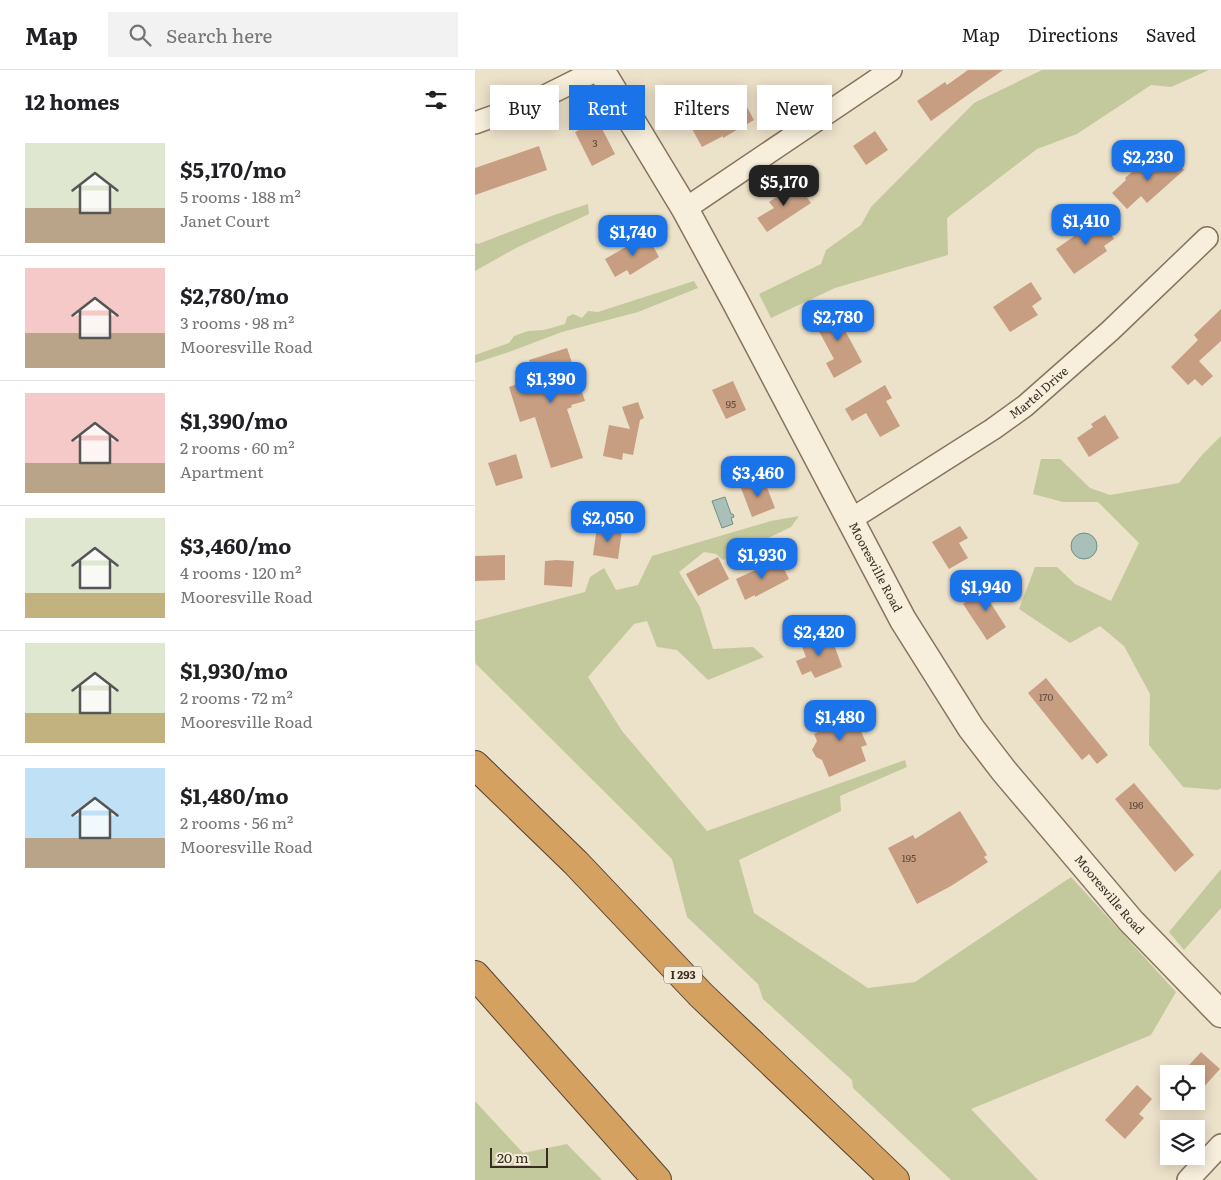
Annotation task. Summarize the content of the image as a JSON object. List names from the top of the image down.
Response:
{
  "streets": {
    "highway": ["I 293"],
    "street": ["Martel Drive", "Mooresville Road"]
  },
  "crossings": [
    ["Martel Drive", "Mooresville Road"]
  ],
  "house_numbers": [
    "3",
    "95",
    "170",
    "196",
    "195"
  ],
  "scale_bar": "20 m",
  "page": {
    "header": "Map",
    "search": "Search here",
    "nav": ["Map", "Directions", "Saved"],
    "heading": "12 homes",
    "chip": [
      "Buy",
      "Rent",
      "Filters",
      "New"
    ],
    "list": [
      {
        "name": "$5,170/mo",
        "note": "5 rooms · 188 m² · Janet Court"
      },
      {
        "name": "$2,780/mo",
        "note": "3 rooms · 98 m² · Mooresville Road"
      },
      {
        "name": "$1,390/mo",
        "note": "2 rooms · 60 m² · Apartment"
      },
      {
        "name": "$3,460/mo",
        "note": "4 rooms · 120 m² · Mooresville Road"
      },
      {
        "name": "$1,930/mo",
        "note": "2 rooms · 72 m² · Mooresville Road"
      },
      {
        "name": "$1,480/mo",
        "note": "2 rooms · 56 m² · Mooresville Road"
      }
    ],
    "price": [
      "$2,230",
      "$5,170",
      "$1,410",
      "$1,740",
      "$2,780",
      "$1,390",
      "$3,460",
      "$2,050",
      "$1,930",
      "$1,940",
      "$2,420",
      "$1,480"
    ],
    "scale": "20 m"
  }
}
